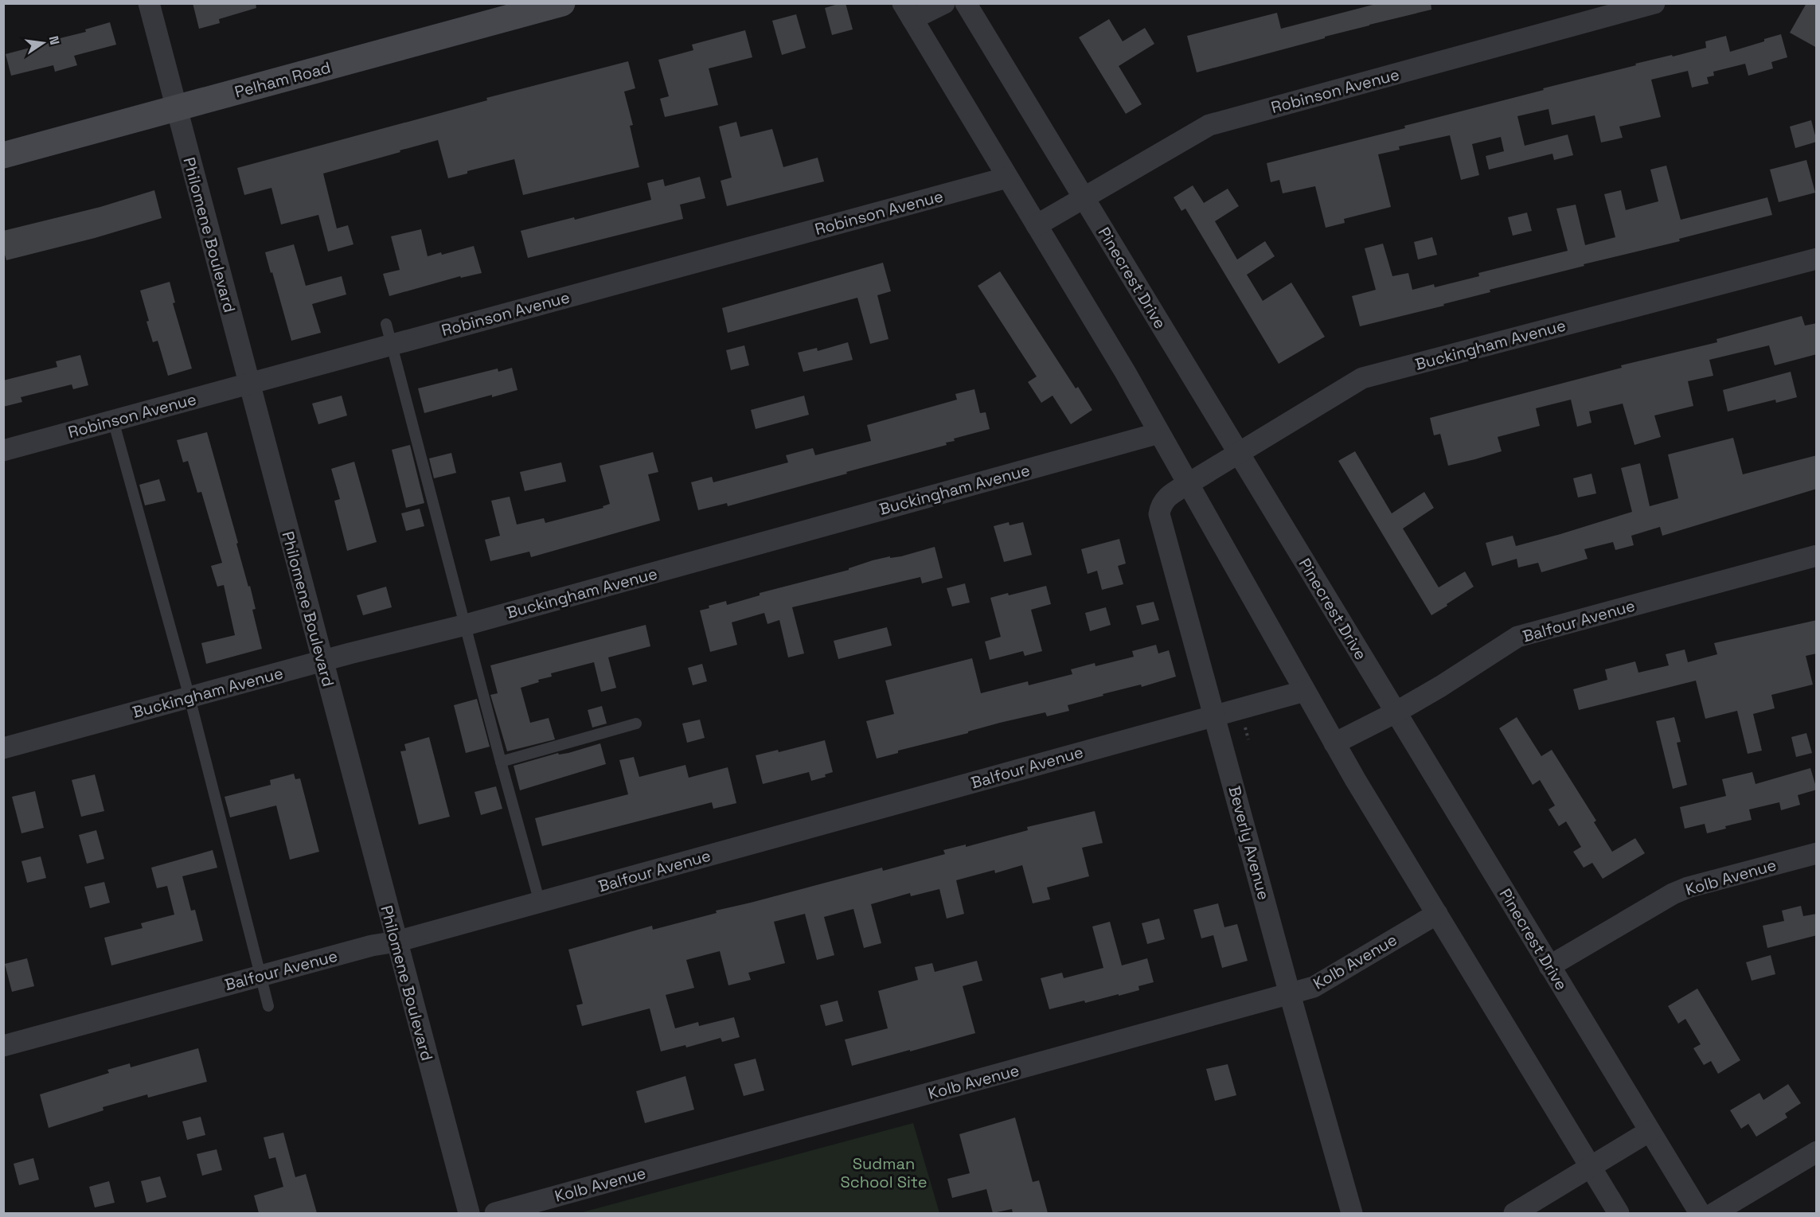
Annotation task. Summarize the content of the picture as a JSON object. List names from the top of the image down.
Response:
{
  "streets": {
    "main road": ["Pelham Road"],
    "street": [
      "Robinson Avenue",
      "Philomene Boulevard",
      "Pinecrest Drive",
      "Buckingham Avenue",
      "Balfour Avenue",
      "Beverly Avenue",
      "Kolb Avenue"
    ]
  },
  "crossings": [
    ["Pelham Road", "Philomene Boulevard"],
    ["Robinson Avenue", "Philomene Boulevard"],
    ["Robinson Avenue", "Pinecrest Drive"],
    ["Philomene Boulevard", "Buckingham Avenue"],
    ["Philomene Boulevard", "Balfour Avenue"],
    ["Pinecrest Drive", "Buckingham Avenue"],
    ["Pinecrest Drive", "Balfour Avenue"],
    ["Pinecrest Drive", "Kolb Avenue"],
    ["Buckingham Avenue", "Beverly Avenue"],
    ["Balfour Avenue", "Beverly Avenue"],
    ["Beverly Avenue", "Kolb Avenue"]
  ],
  "parks": ["Sudman School Site"],
  "north": "right"
}
